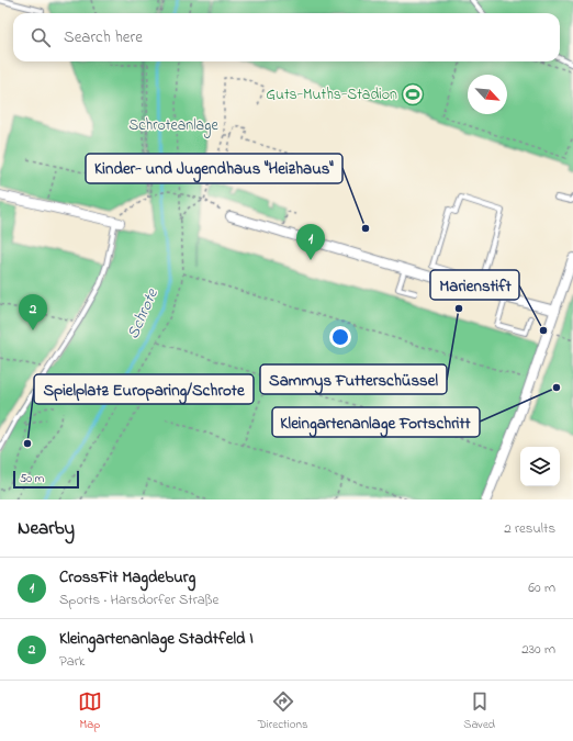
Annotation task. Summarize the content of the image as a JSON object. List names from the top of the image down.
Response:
{
  "water": ["Schrote"],
  "parks": ["Schroteanlage"],
  "places": {
    "sports": ["Guts-Muths-Stadion"],
    "other": [
      "Kinder- und Jugendhaus \"Heizhaus\"",
      "Sammys Futterschüssel",
      "Marienstift",
      "Kleingartenanlage Fortschritt",
      "Spielplatz Europaring/Schrote"
    ]
  },
  "scale_bar": "50 m",
  "north": "bottom right",
  "page": {
    "search": "Search here",
    "pins": ["1", "2"],
    "scale": "50 m",
    "heading": ["Nearby", "2 results"],
    "list": [
      {
        "mark": "1",
        "name": "CrossFit Magdeburg",
        "note": "Sports · Harsdorfer Straße",
        "value": "60 m"
      },
      {
        "mark": "2",
        "name": "Kleingartenanlage Stadtfeld I",
        "note": "Park",
        "value": "230 m"
      }
    ],
    "nav": ["Map", "Directions", "Saved"]
  }
}
